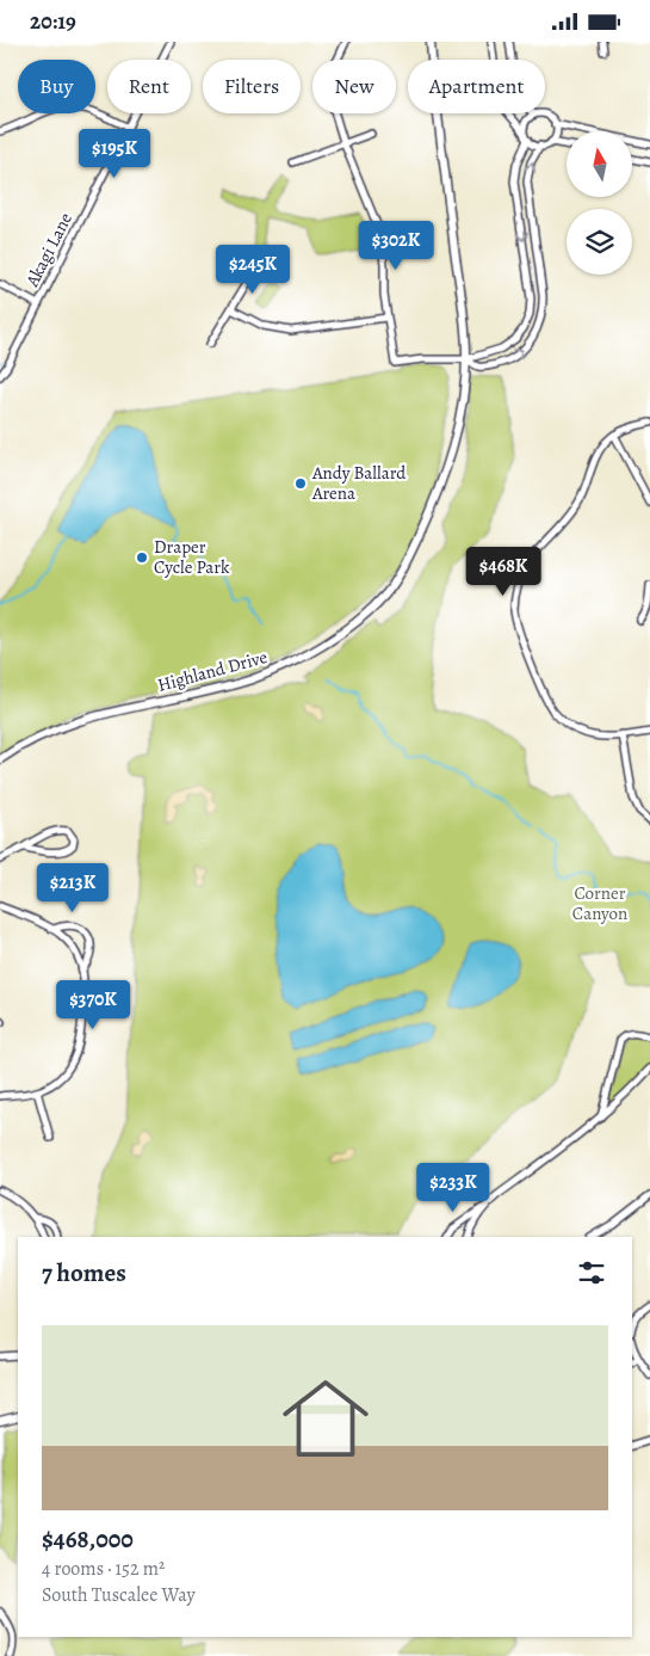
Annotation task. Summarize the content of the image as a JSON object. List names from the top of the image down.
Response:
{
  "streets": {
    "street": ["Akagi Lane", "Highland Drive"]
  },
  "parks": ["Corner Canyon"],
  "places": ["Andy Ballard Arena", "Draper Cycle Park"],
  "north": "top",
  "page": {
    "status": "20:19",
    "chip": [
      "Buy",
      "Rent",
      "Filters",
      "New",
      "Apartment"
    ],
    "price": [
      "$195K",
      "$302K",
      "$245K",
      "$468K",
      "$213K",
      "$370K",
      "$233K"
    ],
    "heading": "7 homes",
    "list": [
      {
        "name": "$468,000",
        "note": "4 rooms · 152 m² · South Tuscalee Way"
      }
    ]
  }
}
